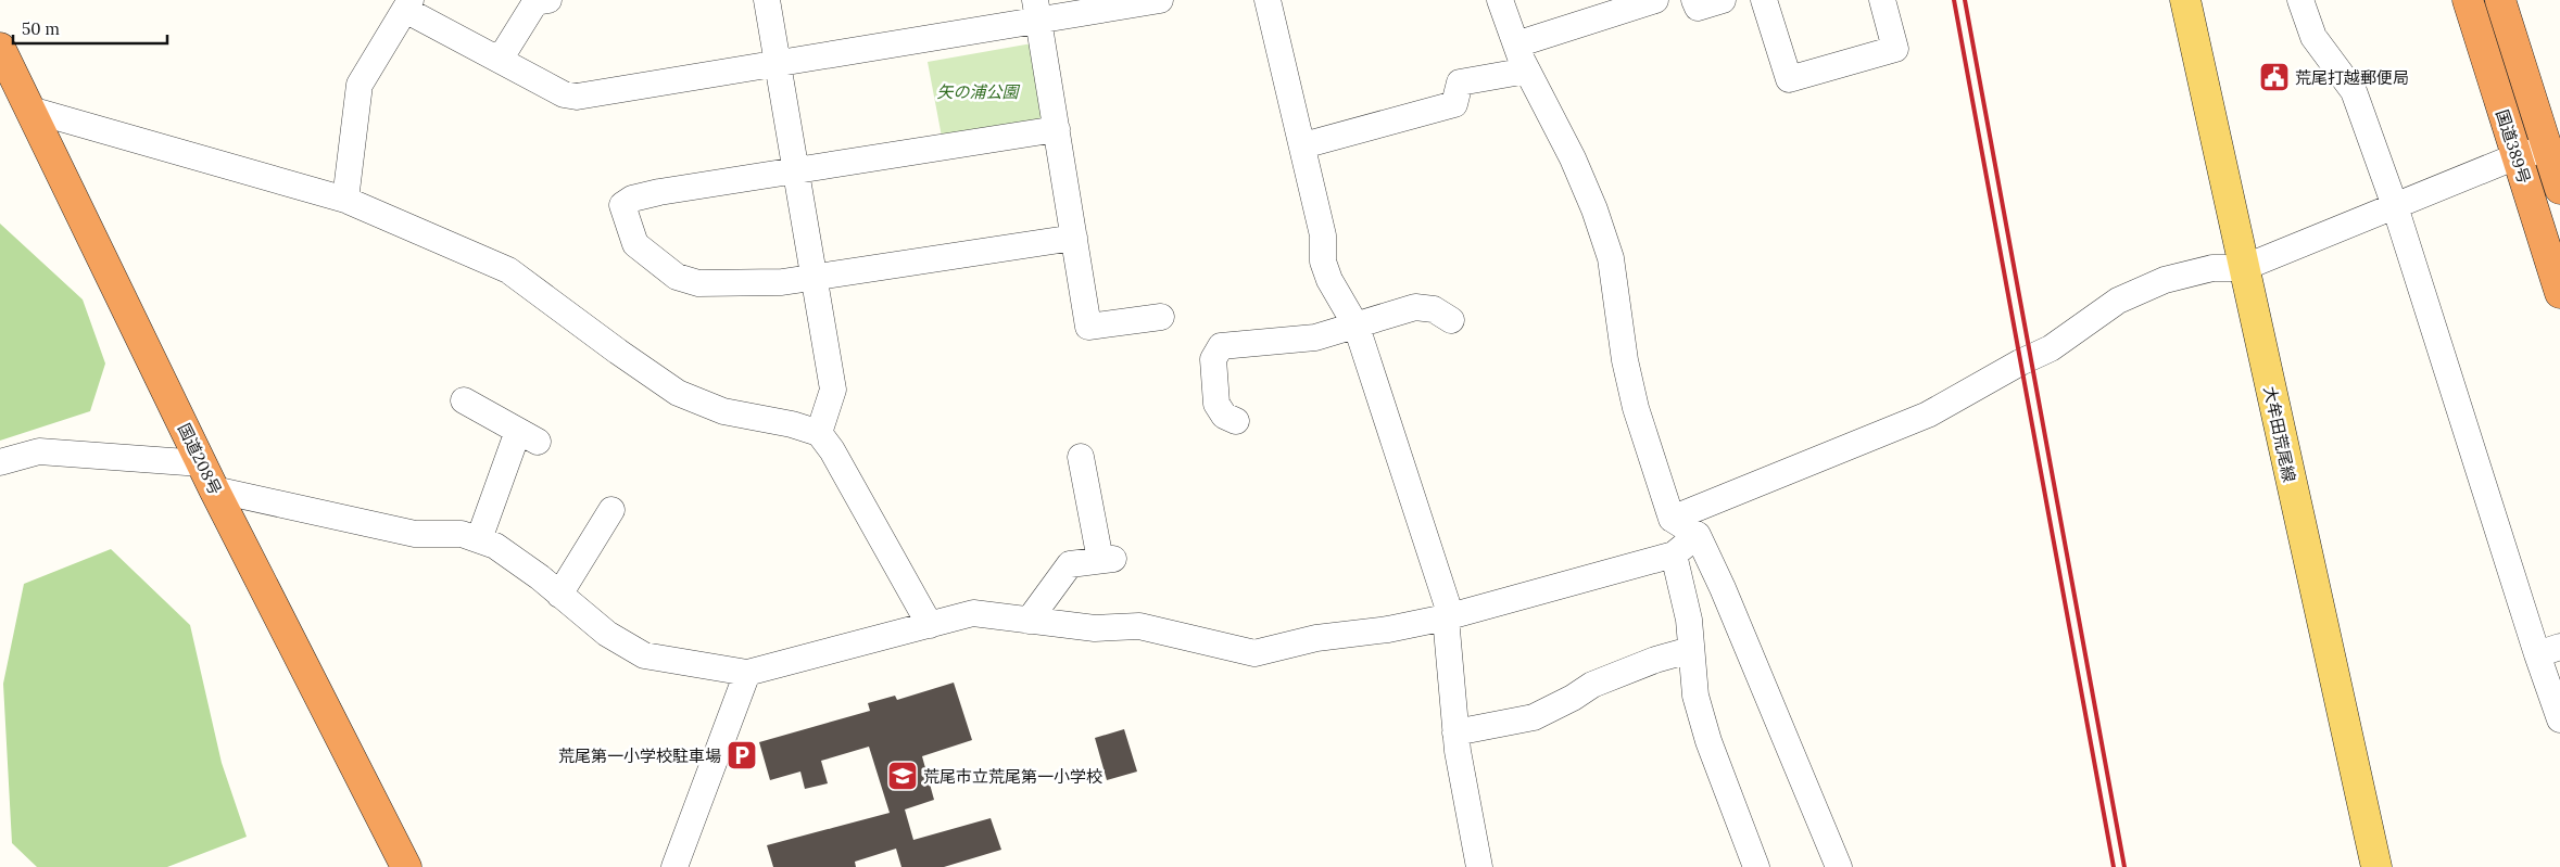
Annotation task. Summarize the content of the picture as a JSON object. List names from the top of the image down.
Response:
{
  "streets": {
    "highway": ["国道389号", "国道208号"],
    "main road": ["大牟田荒尾線"]
  },
  "parks": ["矢の浦公園"],
  "places": {
    "public building": ["荒尾打越郵便局"],
    "parking": ["荒尾第一小学校駐車場"],
    "school or university": ["荒尾市立荒尾第一小学校"]
  },
  "scale_bar": "50 m"
}
